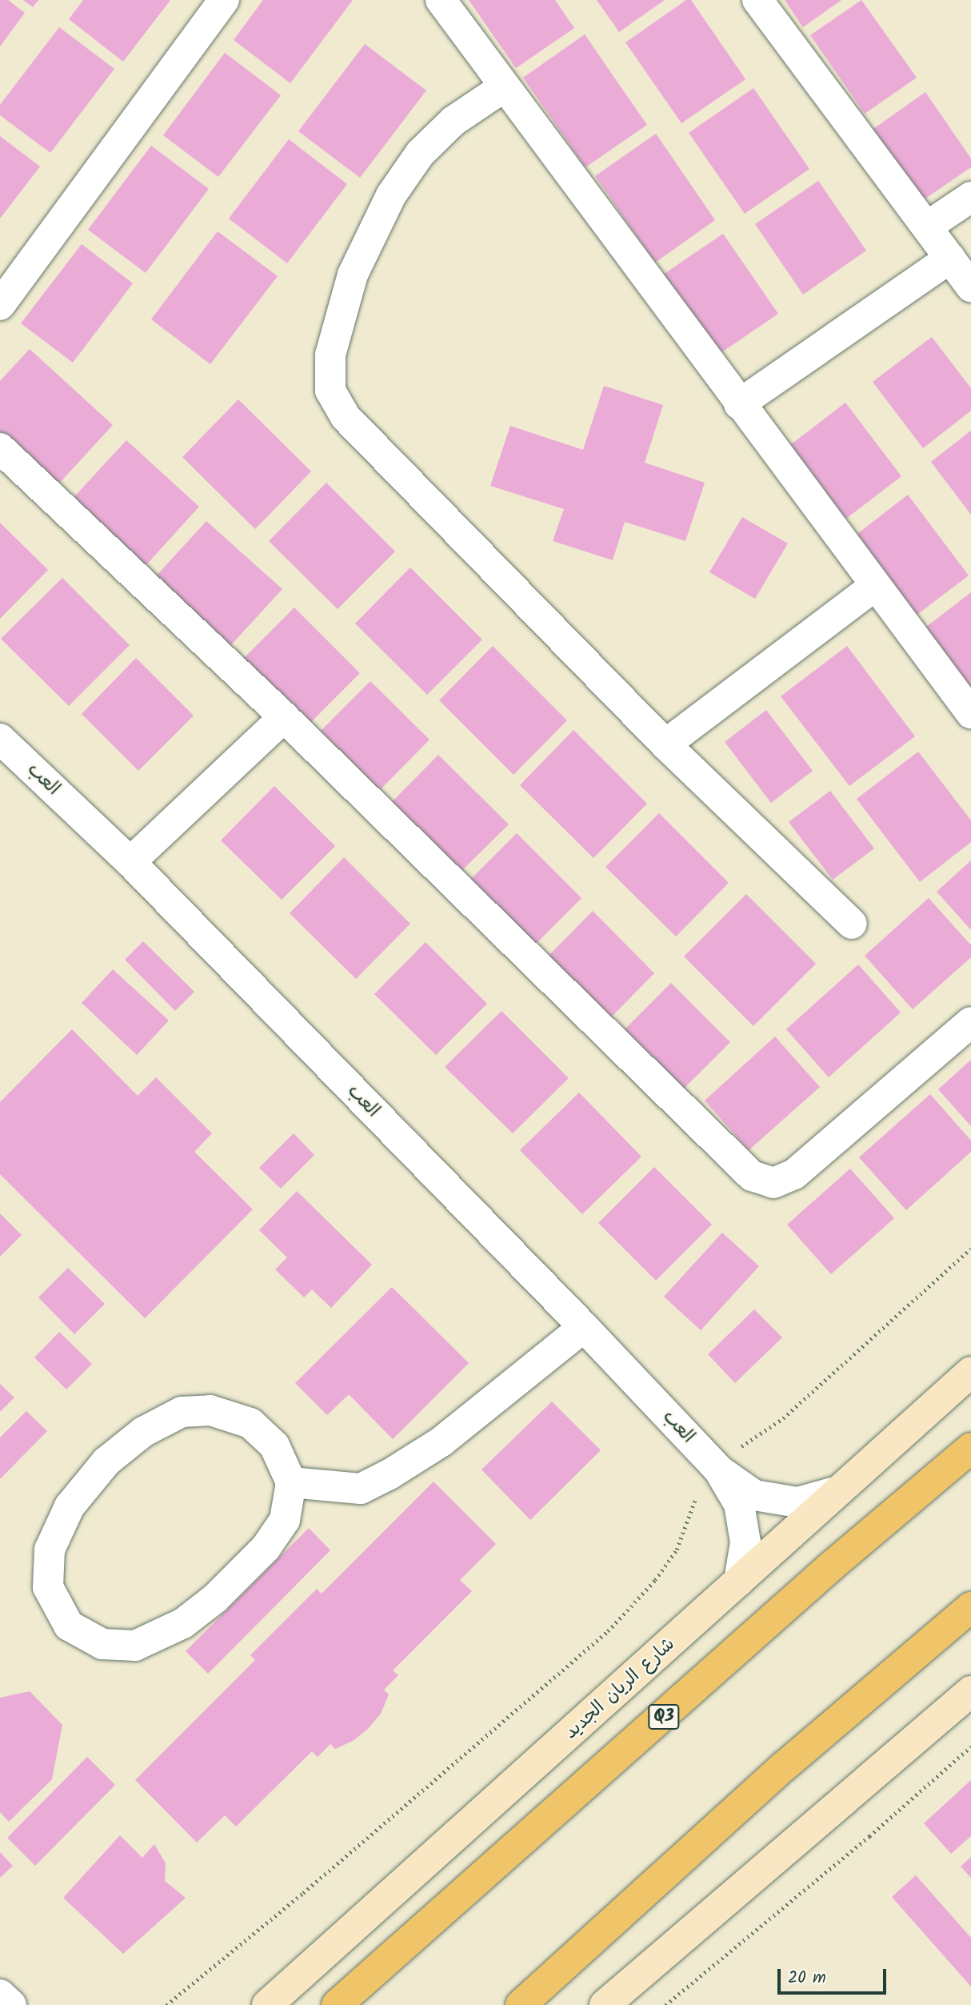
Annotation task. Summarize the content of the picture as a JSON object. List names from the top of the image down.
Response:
{
  "streets": {
    "highway": ["Q3"],
    "street": ["العب", "شارع الريان الجديد"]
  },
  "crossings": [
    ["العب", "شارع الريان الجديد"]
  ],
  "scale_bar": "20 m"
}
